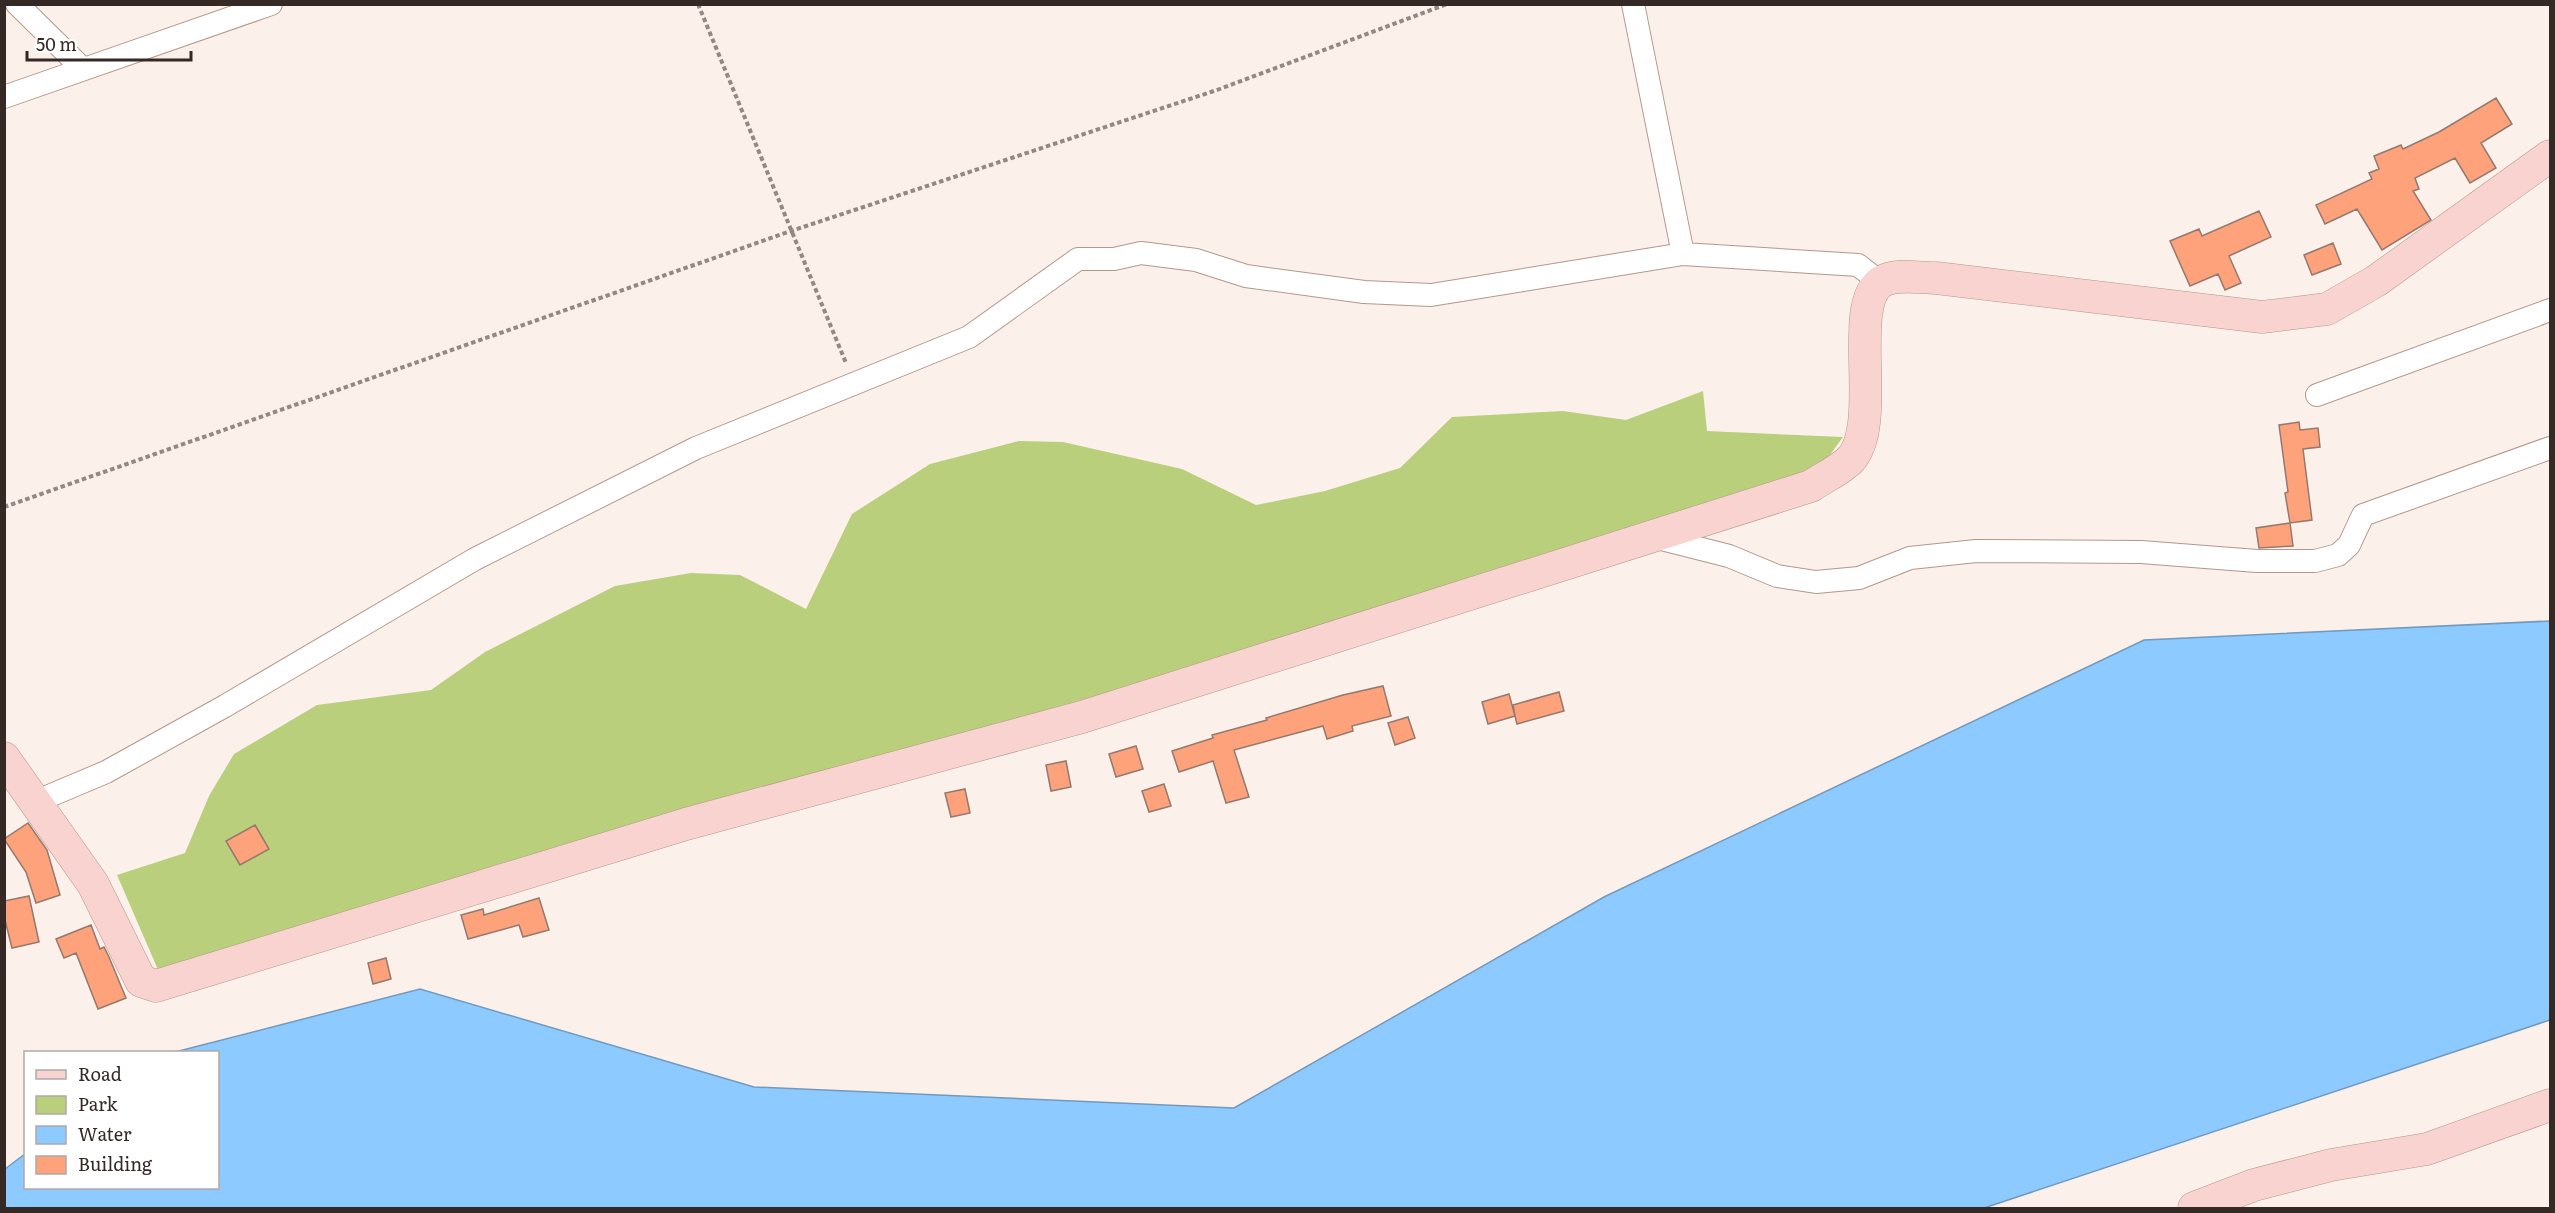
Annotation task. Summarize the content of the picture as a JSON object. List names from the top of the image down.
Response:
{
  "legend": [
    "Road",
    "Park",
    "Water",
    "Building"
  ],
  "scale_bar": "50 m"
}
